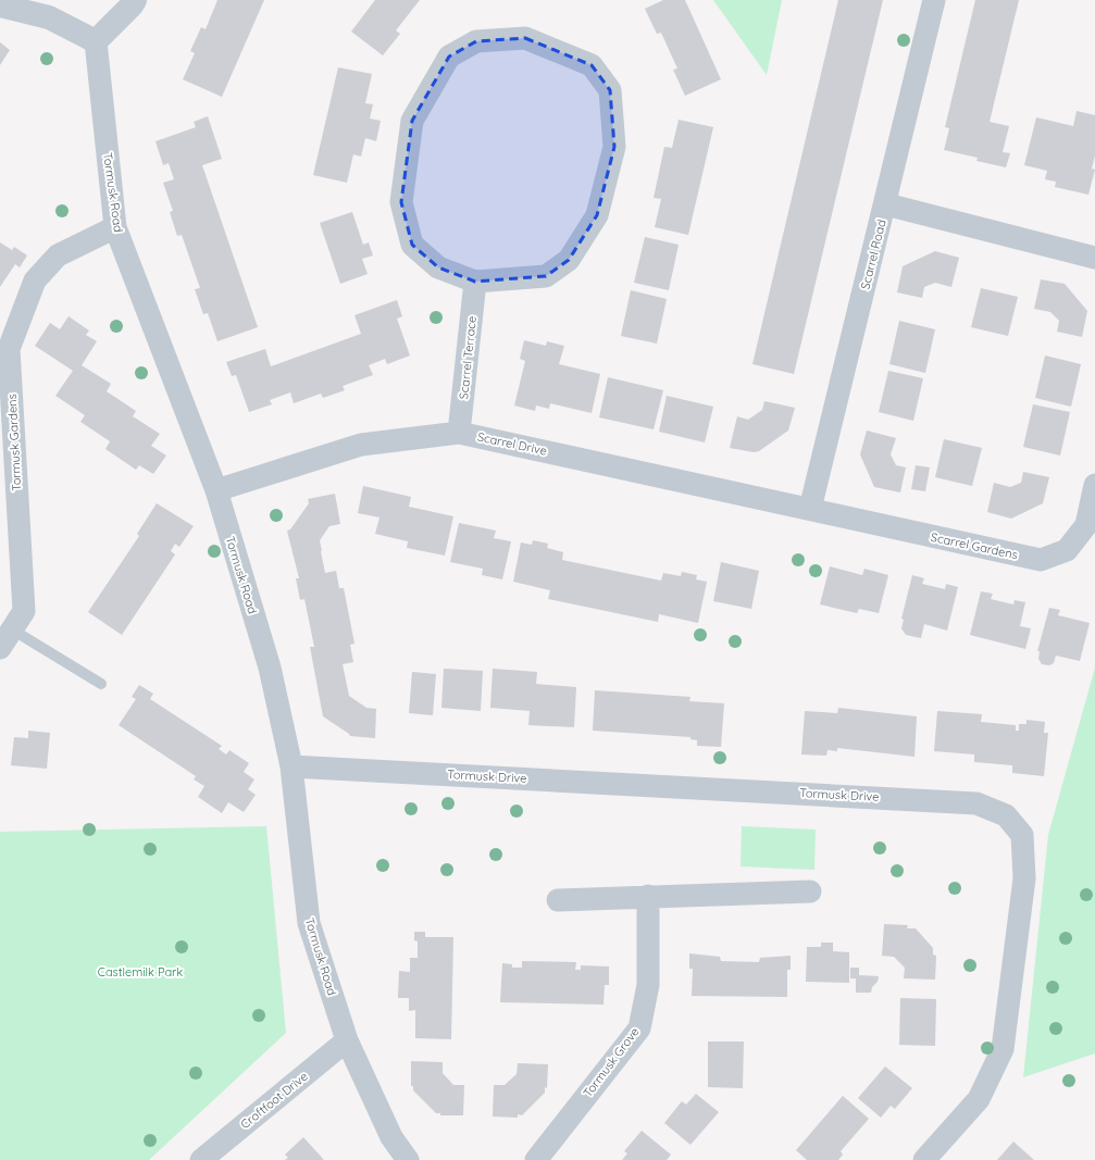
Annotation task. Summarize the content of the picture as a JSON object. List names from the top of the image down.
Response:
{
  "streets": {
    "street": [
      "Tormusk Road",
      "Scarrel Road",
      "Scarrel Terrace",
      "Tormusk Gardens",
      "Scarrel Drive",
      "Scarrel Gardens",
      "Tormusk Drive",
      "Tormusk Grove",
      "Croftfoot Drive"
    ]
  },
  "crossings": [
    ["Tormusk Road", "Tormusk Gardens"],
    ["Tormusk Road", "Scarrel Drive"],
    ["Tormusk Road", "Tormusk Drive"],
    ["Tormusk Road", "Croftfoot Drive"],
    ["Scarrel Road", "Scarrel Drive"],
    ["Scarrel Road", "Scarrel Gardens"],
    ["Scarrel Terrace", "Scarrel Drive"],
    ["Scarrel Drive", "Scarrel Gardens"]
  ],
  "parks": ["Castlemilk Park"]
}
